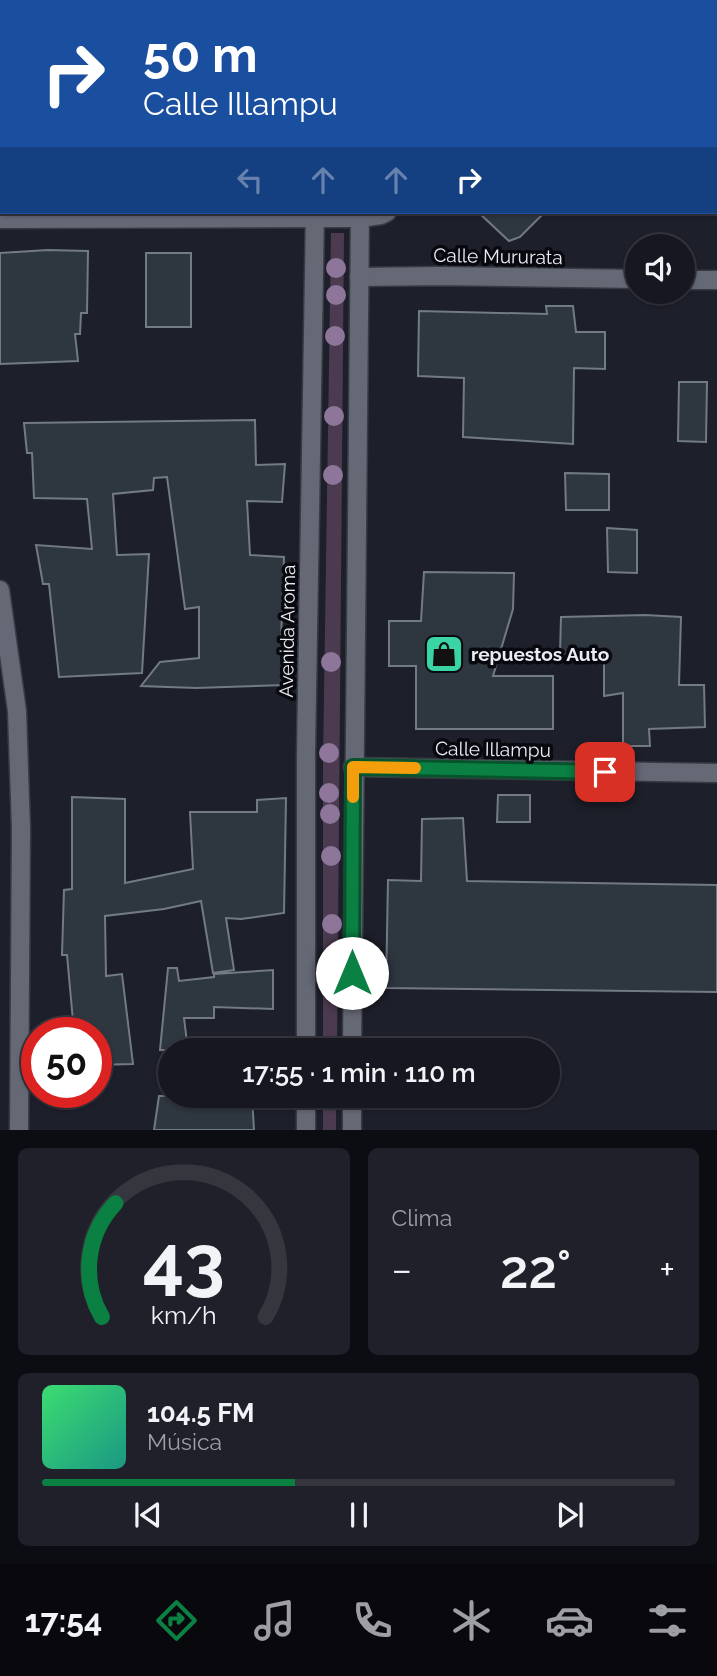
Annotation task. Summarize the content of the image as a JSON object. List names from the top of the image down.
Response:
{
  "streets": {
    "main road": ["Calle Mururata", "Avenida Aroma", "Calle Illampu"]
  },
  "places": {
    "shop": ["repuestos Auto"]
  },
  "page": {
    "turn": ["50 m", "Calle Illampu"],
    "limit": "50",
    "trip": "17:55 · 1 min · 110 m",
    "tile": "Clima",
    "heat": ["−", "22°", "+"],
    "song": ["104.5 FM", "Música"],
    "tabs": "17:54",
    "gauge": ["43", "km/h"]
  }
}
